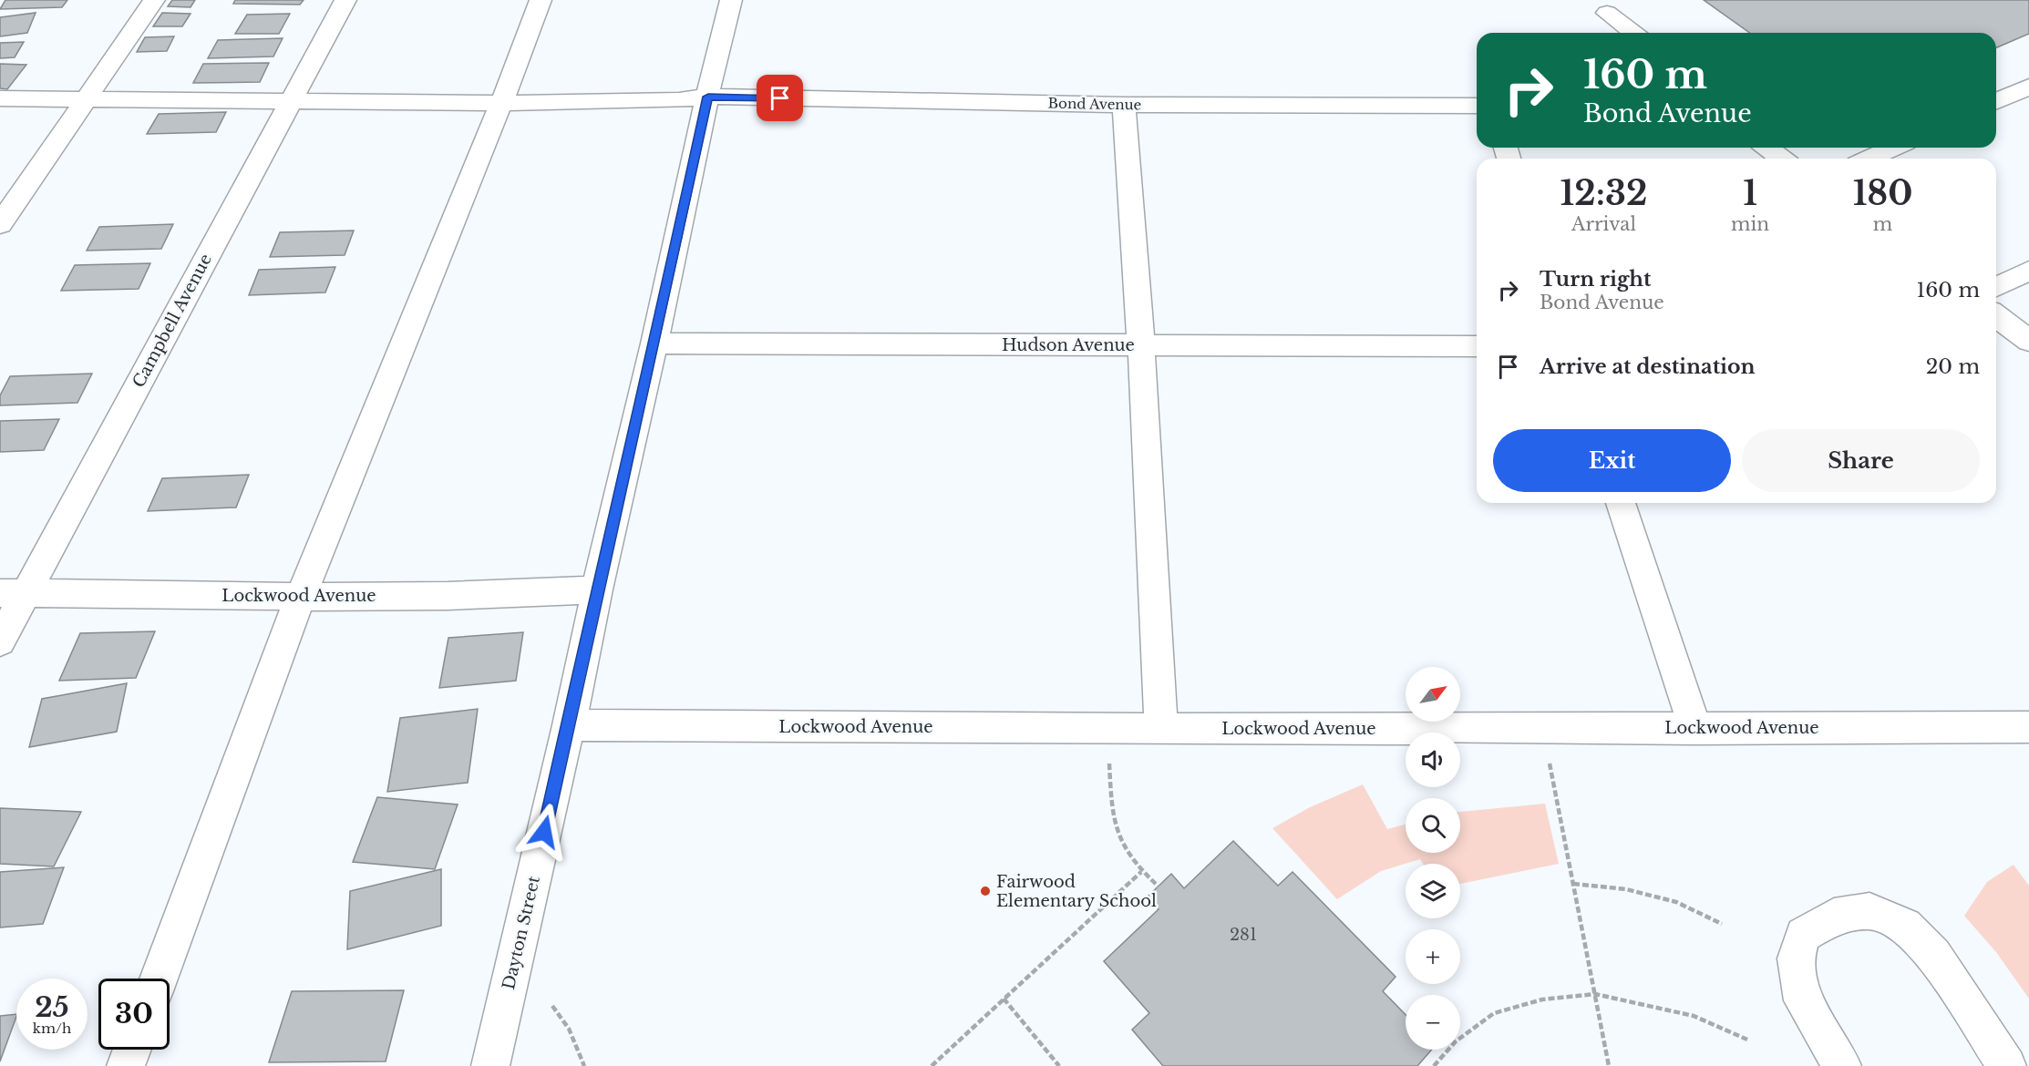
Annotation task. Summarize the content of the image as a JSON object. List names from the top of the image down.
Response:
{
  "streets": {
    "street": [
      "Bond Avenue",
      "Campbell Avenue",
      "Hudson Avenue",
      "Lockwood Avenue",
      "Dayton Street"
    ]
  },
  "crossings": [
    ["Bond Avenue", "Campbell Avenue"],
    ["Bond Avenue", "Dayton Street"],
    ["Campbell Avenue", "Lockwood Avenue"],
    ["Hudson Avenue", "Dayton Street"],
    ["Lockwood Avenue", "Dayton Street"]
  ],
  "places": ["Fairwood Elementary School"],
  "house_numbers": ["281"],
  "north": "top right",
  "page": {
    "turn": ["160 m", "Bond Avenue"],
    "eta": [
      "12:32",
      "Arrival",
      "1",
      "min",
      "180",
      "m"
    ],
    "list": [
      {
        "name": "Turn right",
        "note": "Bond Avenue",
        "value": "160 m"
      },
      {
        "name": "Arrive at destination",
        "value": "20 m"
      }
    ],
    "buttons": ["Exit", "Share"],
    "map_buttons": ["+", "−"],
    "speed": "25 km/h",
    "limit": "30"
  }
}
